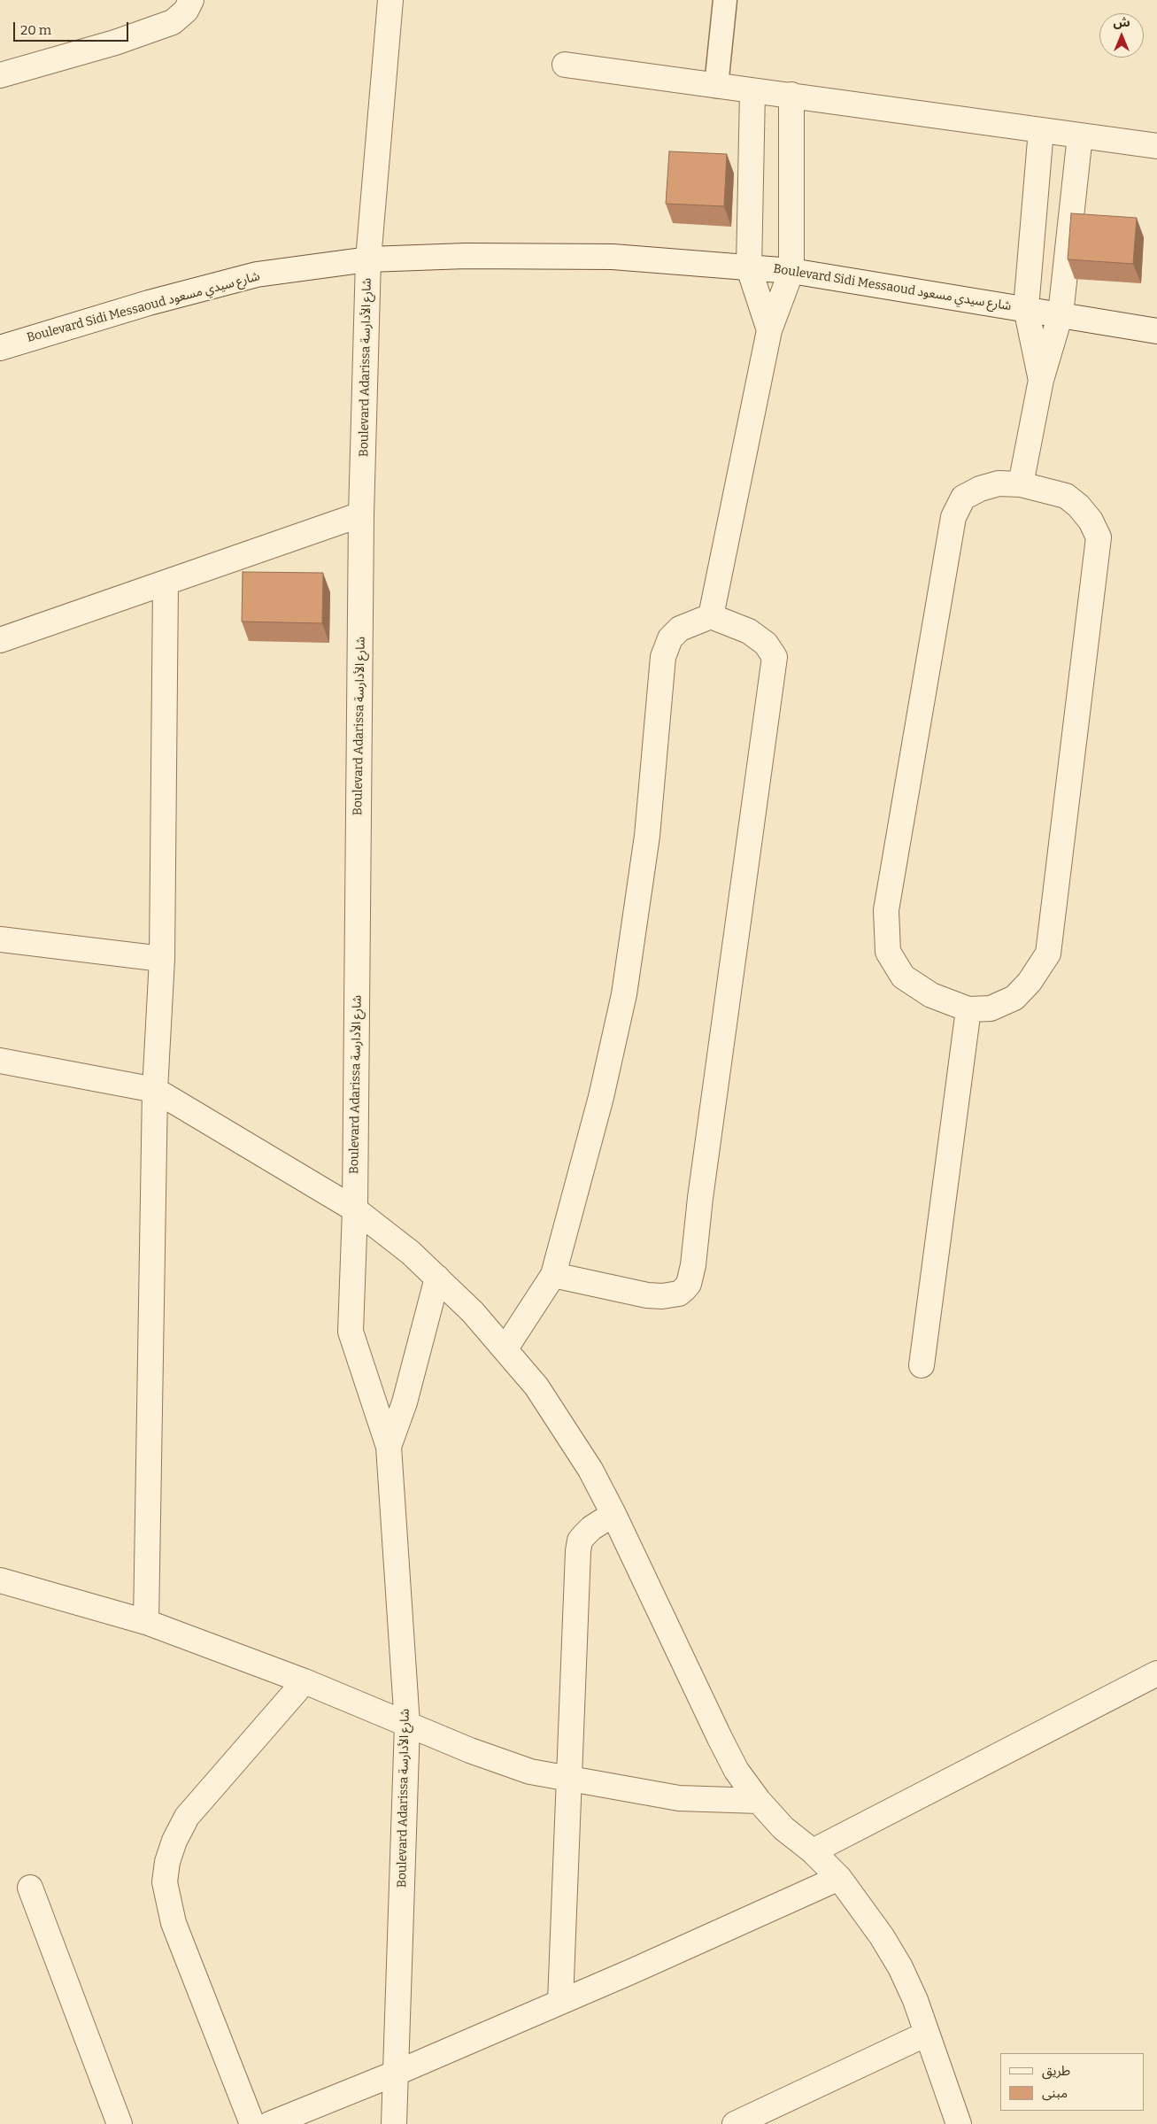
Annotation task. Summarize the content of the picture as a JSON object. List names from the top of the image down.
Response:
{
  "streets": {
    "street": ["Boulevard Sidi Messaoud شارع سيدي مسعود", "Boulevard Adarissa شارع الأدارسة"]
  },
  "crossings": [
    ["Boulevard Sidi Messaoud شارع سيدي مسعود", "Boulevard Adarissa شارع الأدارسة"]
  ],
  "legend": ["طريق", "مبنى"],
  "scale_bar": "20 m",
  "north": "top"
}
